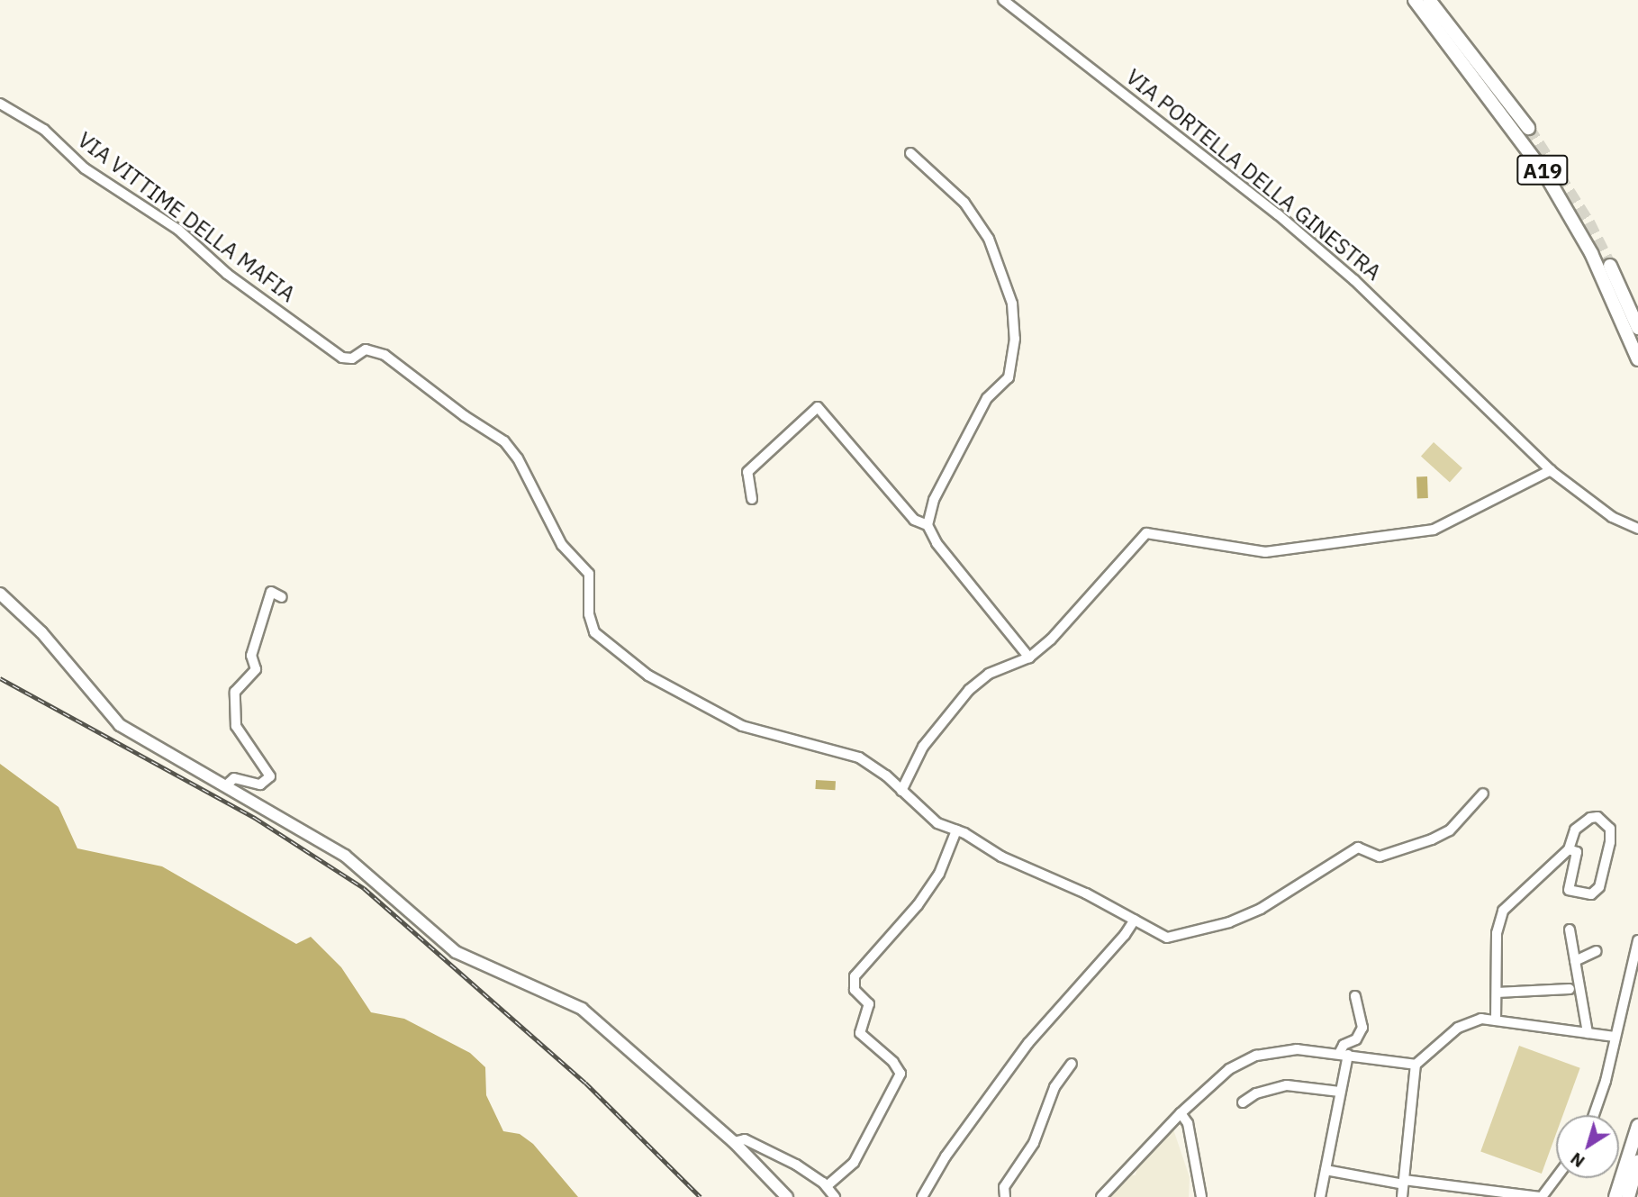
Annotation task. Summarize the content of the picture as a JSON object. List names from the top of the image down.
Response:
{
  "streets": {
    "highway": ["A19"],
    "street": ["VIA PORTELLA DELLA GINESTRA", "VIA VITTIME DELLA MAFIA"]
  },
  "north": "bottom left"
}
